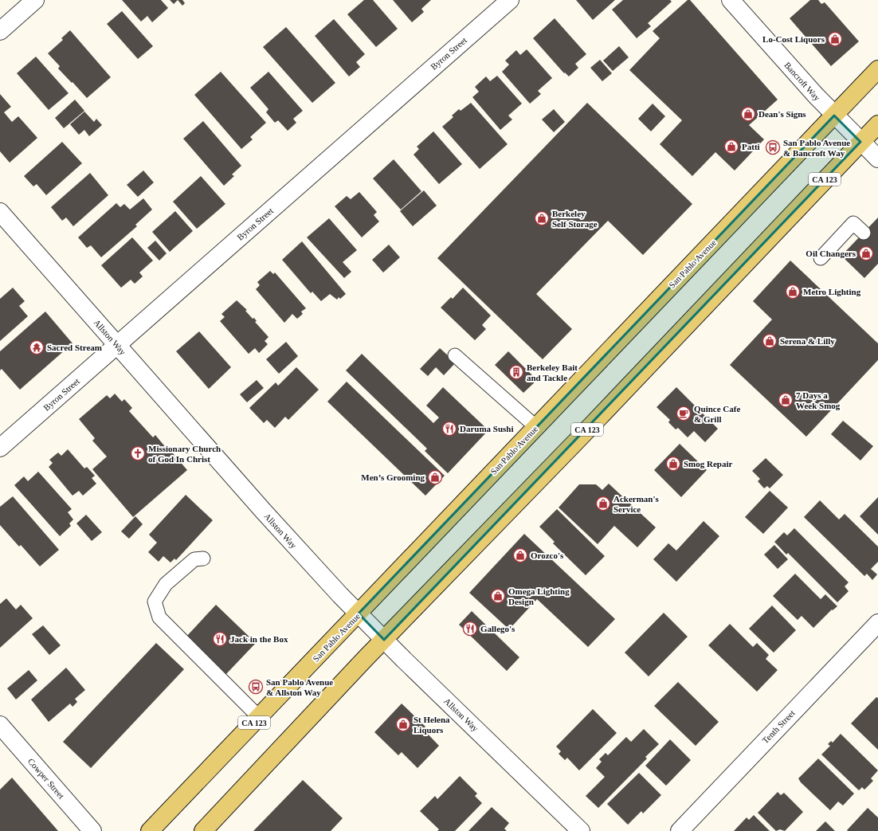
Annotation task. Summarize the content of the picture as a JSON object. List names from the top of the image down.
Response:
{
  "streets": {
    "main road": ["CA 123", "San Pablo Avenue"],
    "street": [
      "Byron Street",
      "Bancroft Way",
      "Allston Way",
      "Tenth Street",
      "Cowper Street"
    ]
  },
  "crossings": [
    ["Byron Street", "Allston Way"],
    ["Bancroft Way", "CA 123"],
    ["Bancroft Way", "San Pablo Avenue"],
    ["CA 123", "Allston Way"],
    ["San Pablo Avenue", "Allston Way"]
  ],
  "places": {
    "shop": [
      "Lo-Cost Liquors",
      "Dean's Signs",
      "Patti",
      "Berkeley Self Storage",
      "Oil Changers",
      "Metro Lighting",
      "Serena & Lilly",
      "7 Days a Week Smog",
      "Smog Repair",
      "Men’s Grooming",
      "Ackerman's Service",
      "Orozco's",
      "Omega Lighting Design",
      "St Helena Liquors"
    ],
    "bus stop": ["San Pablo Avenue & Bancroft Way", "San Pablo Avenue & Allston Way"],
    "temple": ["Sacred Stream"],
    "building": ["Berkeley Bait and Tackle"],
    "cafe": ["Quince Cafe & Grill"],
    "restaurant": ["Daruma Sushi", "Gallego's", "Jack in the Box"],
    "church": ["Missionary Church of God In Christ"]
  }
}
